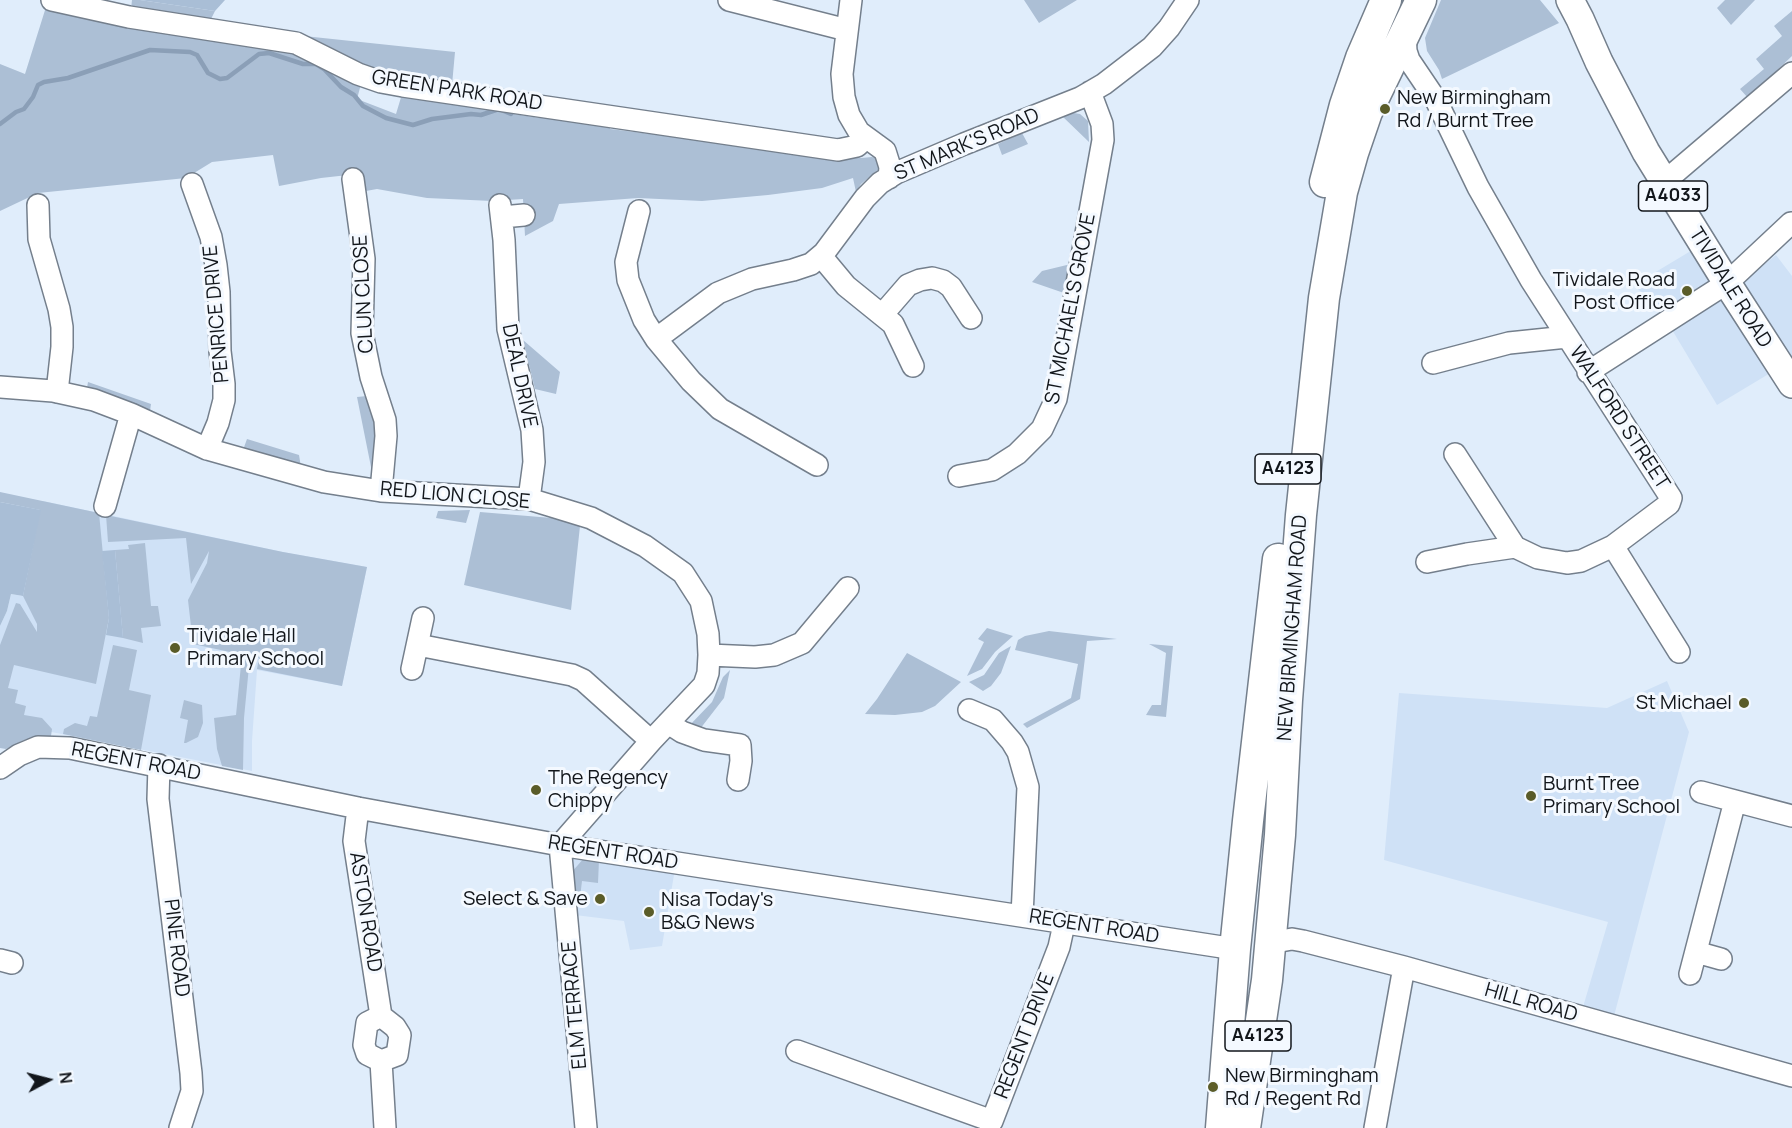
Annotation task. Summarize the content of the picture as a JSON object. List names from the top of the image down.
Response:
{
  "streets": {
    "highway": ["A4123", "NEW BIRMINGHAM ROAD"],
    "main road": ["A4033", "TIVIDALE ROAD"],
    "street": [
      "GREEN PARK ROAD",
      "ST MARK'S ROAD",
      "CLUN CLOSE",
      "ST MICHAEL'S GROVE",
      "PENRICE DRIVE",
      "DEAL DRIVE",
      "WALFORD STREET",
      "RED LION CLOSE",
      "REGENT ROAD",
      "ASTON ROAD",
      "PINE ROAD",
      "HILL ROAD",
      "ELM TERRACE",
      "REGENT DRIVE"
    ]
  },
  "crossings": [
    ["ST MARK'S ROAD", "ST MICHAEL'S GROVE"],
    ["CLUN CLOSE", "RED LION CLOSE"],
    ["PENRICE DRIVE", "RED LION CLOSE"],
    ["DEAL DRIVE", "RED LION CLOSE"],
    ["WALFORD STREET", "NEW BIRMINGHAM ROAD"],
    ["RED LION CLOSE", "REGENT ROAD"],
    ["RED LION CLOSE", "ELM TERRACE"],
    ["NEW BIRMINGHAM ROAD", "REGENT ROAD"],
    ["NEW BIRMINGHAM ROAD", "HILL ROAD"],
    ["REGENT ROAD", "ASTON ROAD"],
    ["REGENT ROAD", "PINE ROAD"],
    ["REGENT ROAD", "ELM TERRACE"],
    ["REGENT ROAD", "REGENT DRIVE"]
  ],
  "places": [
    "New Birmingham Rd / Burnt Tree",
    "Tividale Road Post Office",
    "Tividale Hall Primary School",
    "St Michael",
    "The Regency Chippy",
    "Burnt Tree Primary School",
    "Select & Save",
    "Nisa Today's B&G News",
    "New Birmingham Rd / Regent Rd"
  ],
  "north": "right"
}
